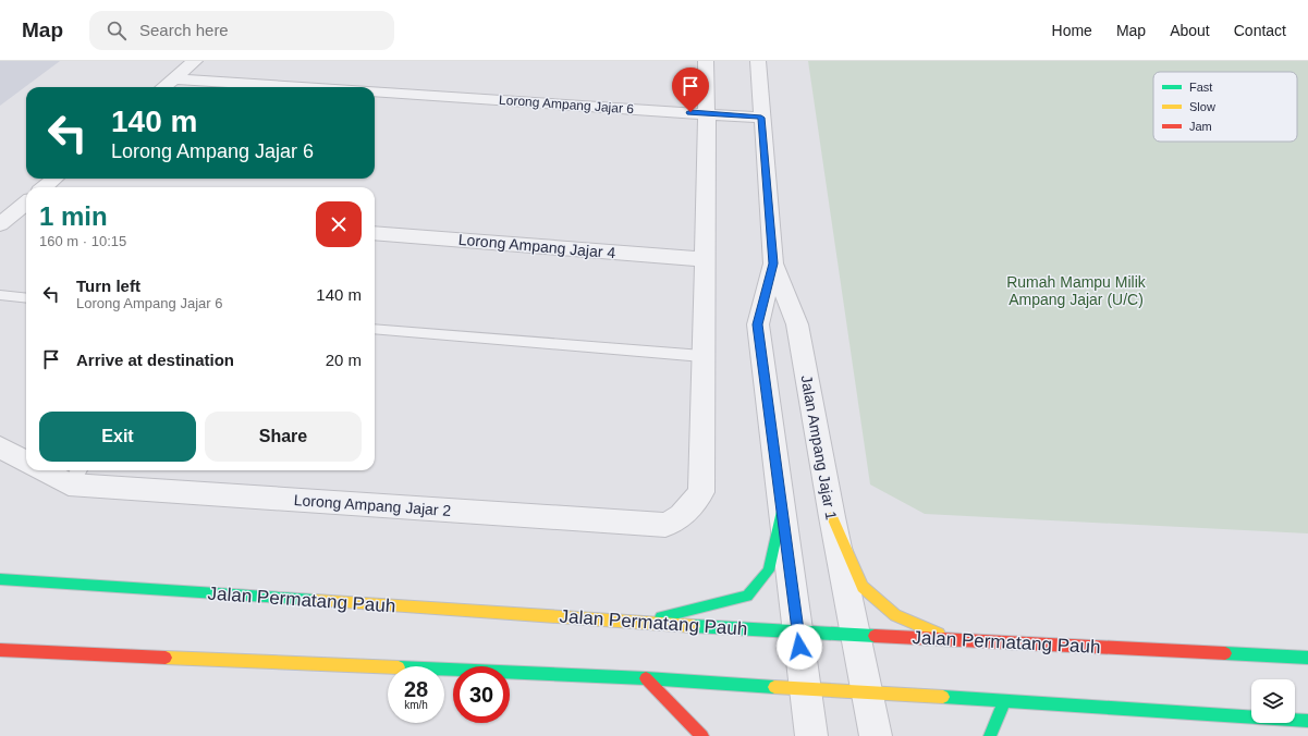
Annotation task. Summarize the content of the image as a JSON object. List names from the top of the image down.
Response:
{
  "streets": {
    "main road": ["Jalan Permatang Pauh"],
    "street": [
      "Lorong Ampang Jajar 6",
      "Lorong Ampang Jajar 4",
      "Jalan Ampang Jajar 1",
      "Lorong Ampang Jajar 2"
    ]
  },
  "crossings": [
    ["Lorong Ampang Jajar 6", "Jalan Ampang Jajar 1"],
    ["Jalan Ampang Jajar 1", "Jalan Permatang Pauh"]
  ],
  "parks": ["Rumah Mampu Milik Ampang Jajar (U/C)"],
  "legend": ["Fast", "Slow", "Jam"],
  "page": {
    "header": "Map",
    "search": "Search here",
    "nav": [
      "Home",
      "Map",
      "About",
      "Contact"
    ],
    "turn": ["140 m", "Lorong Ampang Jajar 6"],
    "heading": ["1 min", "160 m · 10:15"],
    "list": [
      {
        "name": "Turn left",
        "note": "Lorong Ampang Jajar 6",
        "value": "140 m"
      },
      {
        "name": "Arrive at destination",
        "value": "20 m"
      }
    ],
    "buttons": ["Exit", "Share"],
    "speed": "28 km/h",
    "limit": "30"
  }
}
